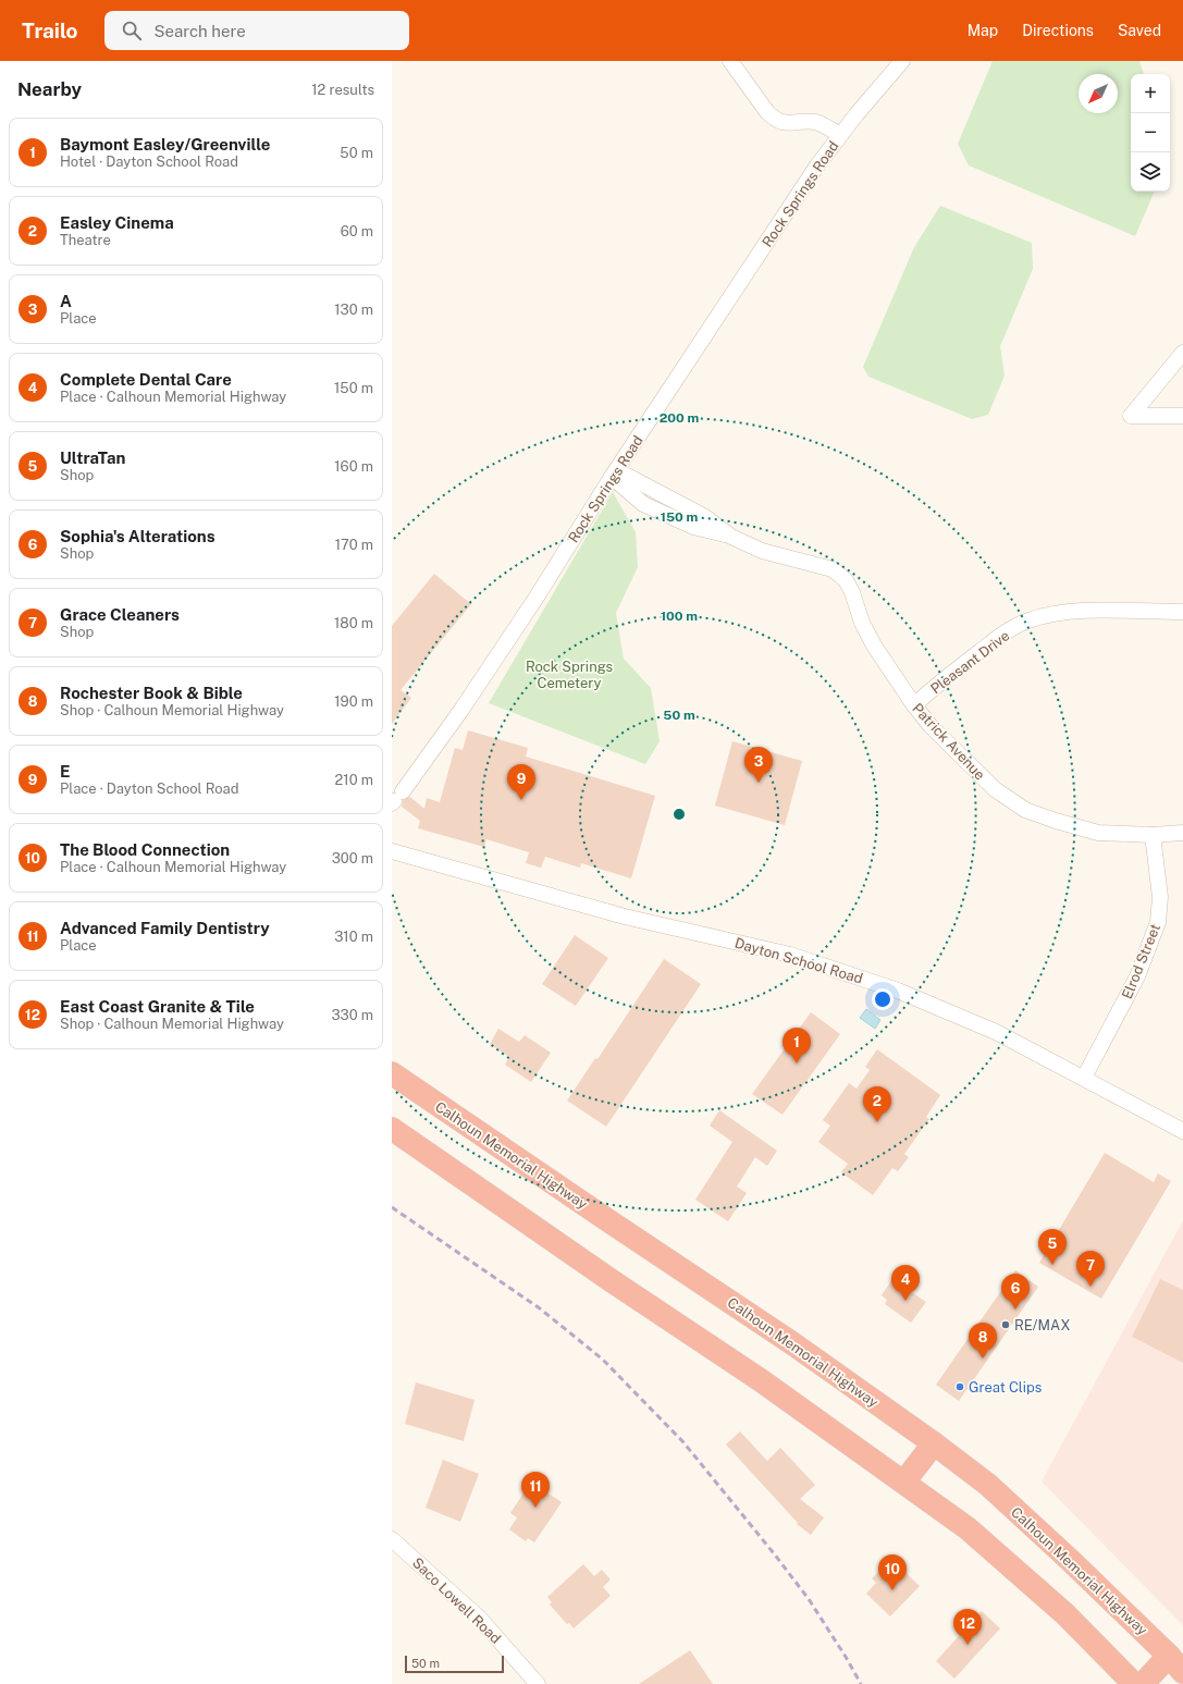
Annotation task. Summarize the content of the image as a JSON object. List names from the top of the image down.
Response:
{
  "streets": {
    "highway": ["Calhoun Memorial Highway"],
    "street": [
      "Rock Springs Road",
      "Pleasant Drive",
      "Patrick Avenue",
      "Dayton School Road",
      "Elrod Street",
      "Saco Lowell Road"
    ]
  },
  "crossings": [
    ["Rock Springs Road", "Patrick Avenue"],
    ["Pleasant Drive", "Patrick Avenue"],
    ["Patrick Avenue", "Elrod Street"],
    ["Dayton School Road", "Elrod Street"]
  ],
  "parks": ["Rock Springs Cemetery"],
  "places": ["RE/MAX", "Great Clips"],
  "scale_bar": "50 m",
  "north": "bottom left",
  "page": {
    "header": "Trailo",
    "search": "Search here",
    "nav": ["Map", "Directions", "Saved"],
    "heading": ["Nearby", "12 results"],
    "map_buttons": ["+", "−"],
    "list": [
      {
        "mark": "1",
        "name": "Baymont Easley/Greenville",
        "note": "Hotel · Dayton School Road",
        "value": "50 m"
      },
      {
        "mark": "2",
        "name": "Easley Cinema",
        "note": "Theatre",
        "value": "60 m"
      },
      {
        "mark": "3",
        "name": "A",
        "note": "Place",
        "value": "130 m"
      },
      {
        "mark": "4",
        "name": "Complete Dental Care",
        "note": "Place · Calhoun Memorial Highway",
        "value": "150 m"
      },
      {
        "mark": "5",
        "name": "UltraTan",
        "note": "Shop",
        "value": "160 m"
      },
      {
        "mark": "6",
        "name": "Sophia's Alterations",
        "note": "Shop",
        "value": "170 m"
      },
      {
        "mark": "7",
        "name": "Grace Cleaners",
        "note": "Shop",
        "value": "180 m"
      },
      {
        "mark": "8",
        "name": "Rochester Book & Bible",
        "note": "Shop · Calhoun Memorial Highway",
        "value": "190 m"
      },
      {
        "mark": "9",
        "name": "E",
        "note": "Place · Dayton School Road",
        "value": "210 m"
      },
      {
        "mark": "10",
        "name": "The Blood Connection",
        "note": "Place · Calhoun Memorial Highway",
        "value": "300 m"
      },
      {
        "mark": "11",
        "name": "Advanced Family Dentistry",
        "note": "Place",
        "value": "310 m"
      },
      {
        "mark": "12",
        "name": "East Coast Granite & Tile",
        "note": "Shop · Calhoun Memorial Highway",
        "value": "330 m"
      }
    ],
    "pins": [
      "3",
      "9",
      "1",
      "2",
      "5",
      "7",
      "4",
      "6",
      "8",
      "11",
      "10",
      "12"
    ],
    "scale": "50 m"
  },
  "rings": [
    "200 m",
    "150 m",
    "100 m",
    "50 m"
  ]
}
